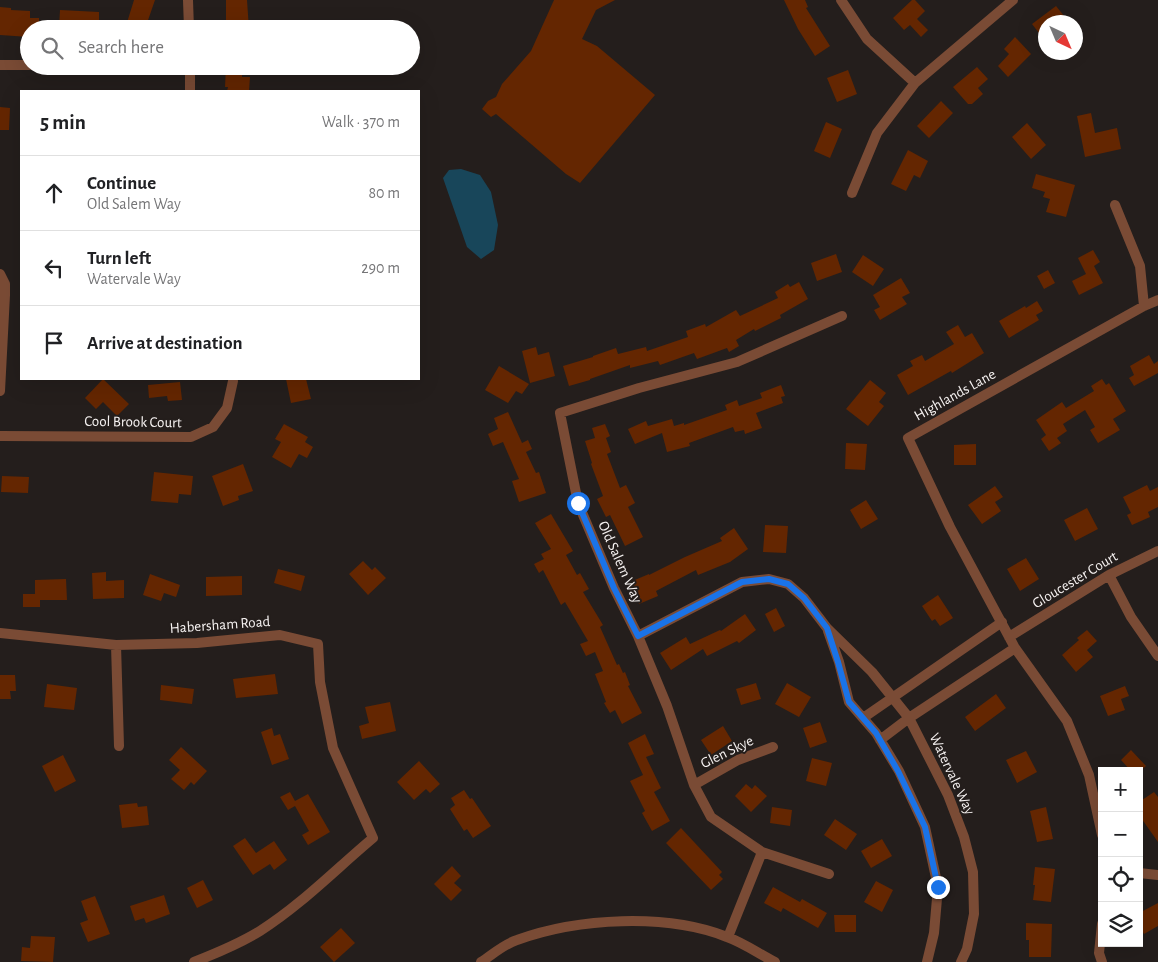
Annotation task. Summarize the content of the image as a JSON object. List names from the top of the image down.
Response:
{
  "streets": {
    "street": [
      "Highlands Lane",
      "Cool Brook Court",
      "Old Salem Way",
      "Gloucester Court",
      "Habersham Road",
      "Glen Skye",
      "Watervale Way"
    ]
  },
  "crossings": [
    ["Highlands Lane", "Gloucester Court"],
    ["Old Salem Way", "Glen Skye"],
    ["Old Salem Way", "Watervale Way"]
  ],
  "north": "bottom right",
  "page": {
    "search": "Search here",
    "heading": ["5 min", "Walk · 370 m"],
    "list": [
      ["Continue", "Old Salem Way", "80 m"],
      ["Turn left", "Watervale Way", "290 m"],
      "Arrive at destination"
    ],
    "map_buttons": ["+", "−"]
  }
}
